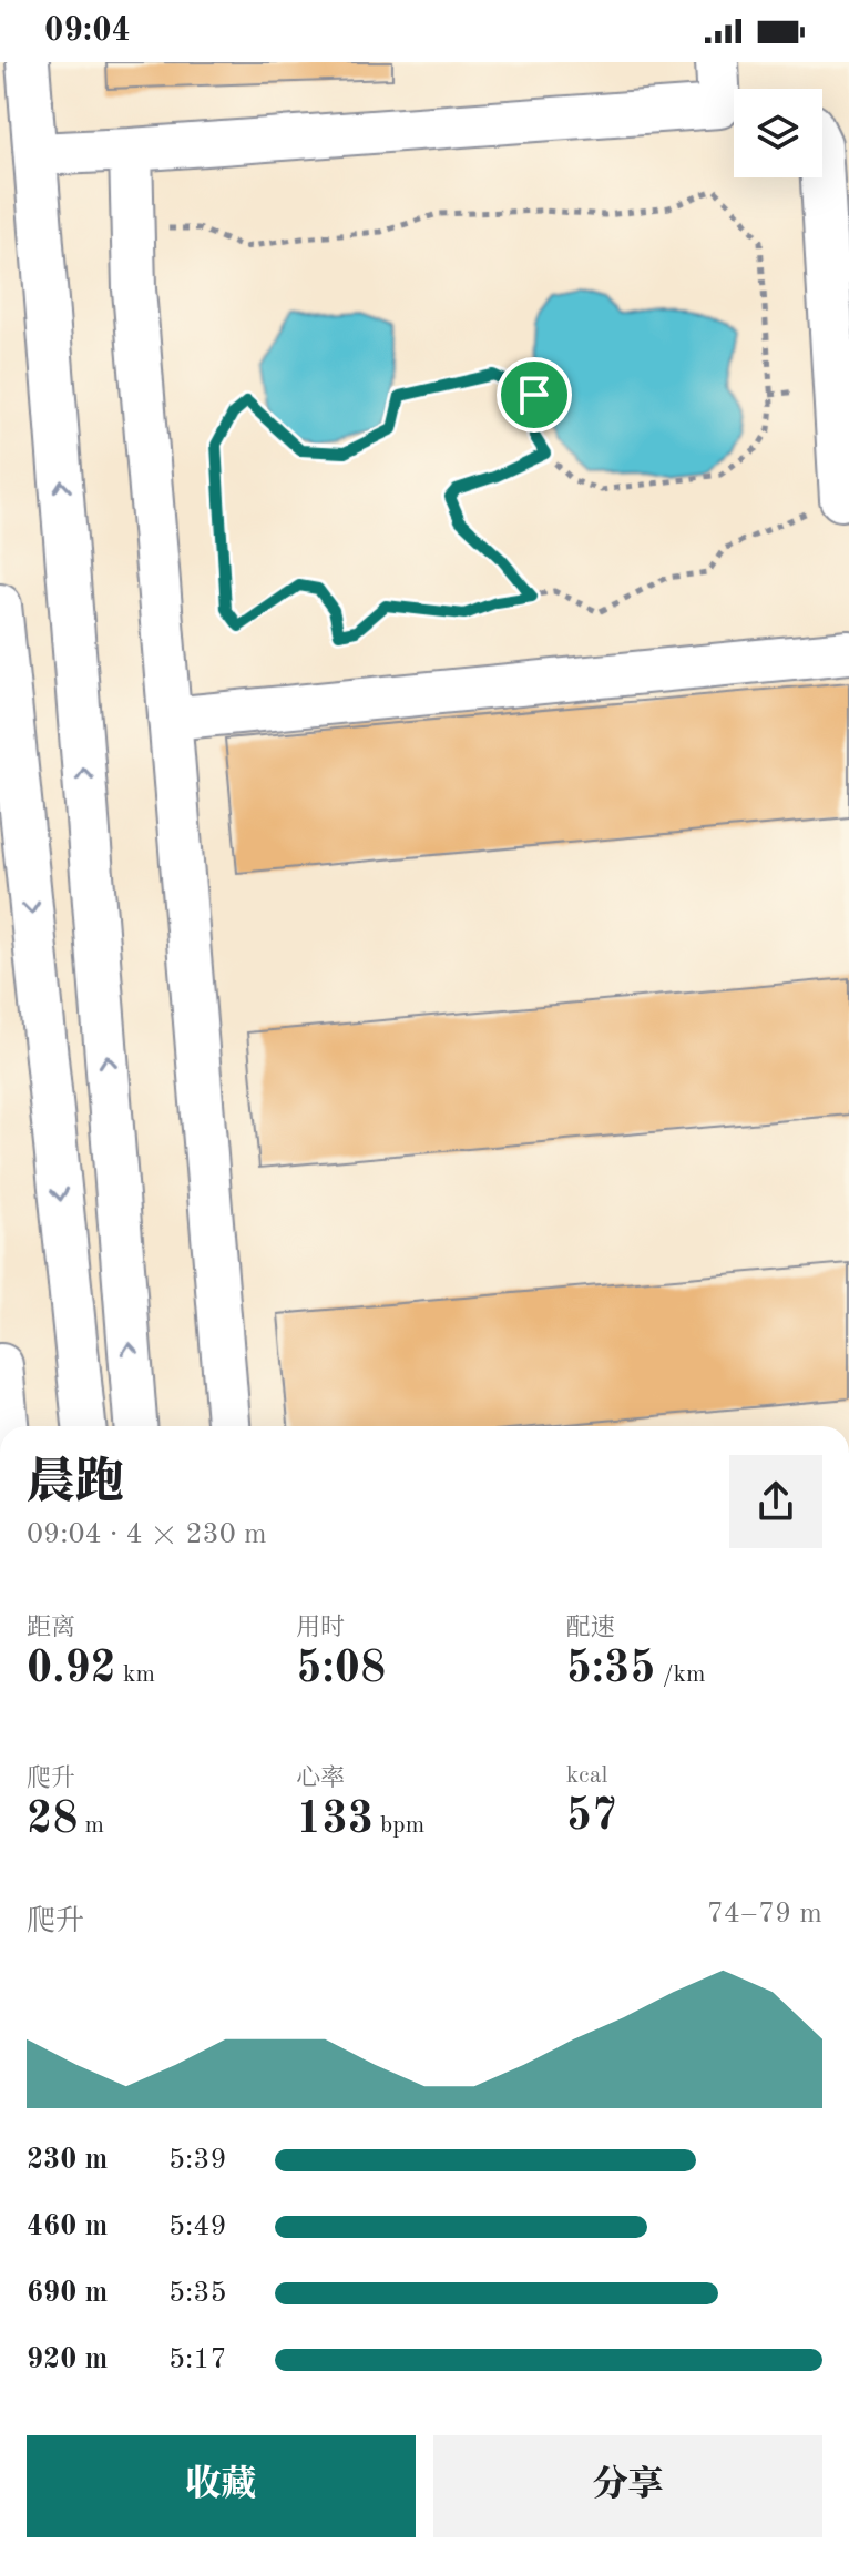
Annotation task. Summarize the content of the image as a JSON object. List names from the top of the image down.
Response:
{
  "page": {
    "status": "09:04",
    "heading": ["晨跑", "09:04 · 4 × 230 m"],
    "stats": [
      ["距离", "0.92 km"],
      ["用时", "5:08"],
      ["配速", "5:35 /km"],
      ["爬升", "28 m"],
      ["心率", "133 bpm"],
      ["kcal", "57"]
    ],
    "chart": ["爬升", "74–79 m"],
    "list": [
      {
        "name": "230 m",
        "note": "5:39"
      },
      {
        "name": "460 m",
        "note": "5:49"
      },
      {
        "name": "690 m",
        "note": "5:35"
      },
      {
        "name": "920 m",
        "note": "5:17"
      }
    ],
    "buttons": ["收藏", "分享"]
  }
}
